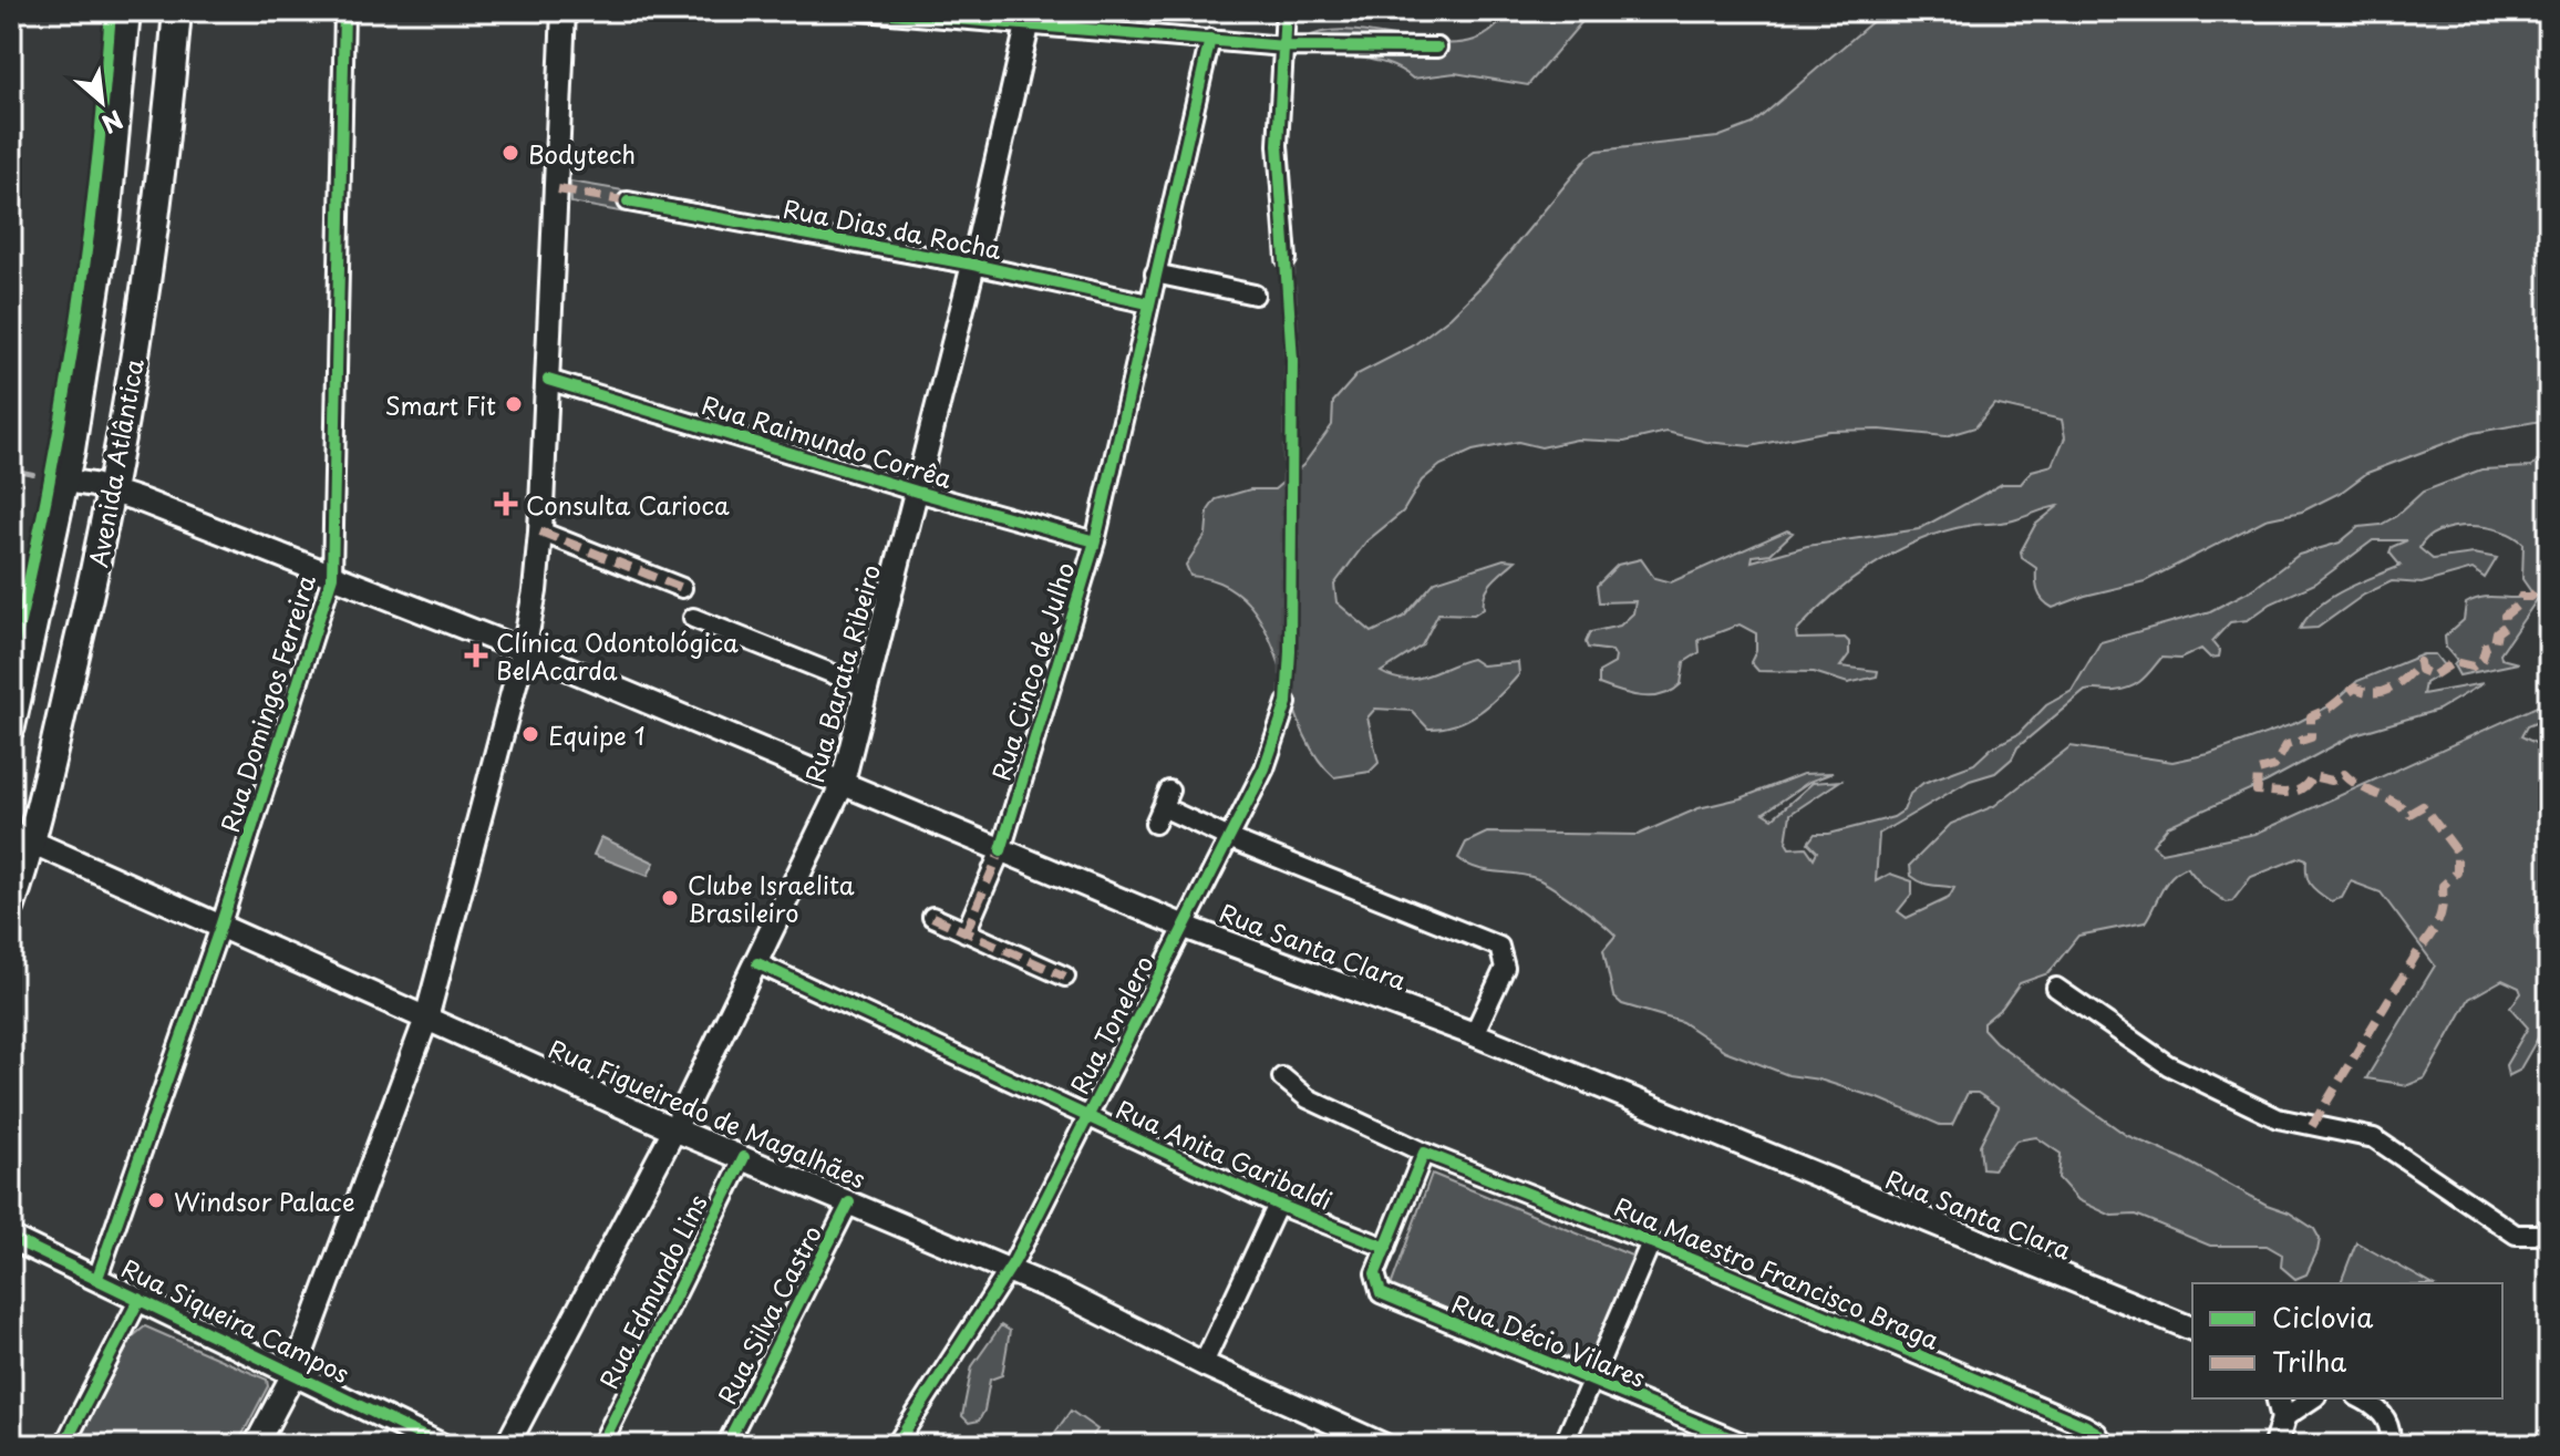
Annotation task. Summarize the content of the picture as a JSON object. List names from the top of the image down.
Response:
{
  "streets": {
    "highway": ["Avenida Atlântica"],
    "main road": [
      "Rua Barata Ribeiro",
      "Rua Santa Clara",
      "Rua Figueiredo de Magalhães",
      "Rua Siqueira Campos"
    ],
    "street": [
      "Rua Dias da Rocha",
      "Rua Raimundo Corrêa",
      "Rua Cinco de Julho",
      "Rua Domingos Ferreira",
      "Rua Tonelero",
      "Rua Anita Garibaldi",
      "Rua Maestro Francisco Braga",
      "Rua Edmundo Lins",
      "Rua Silva Castro",
      "Rua Décio Vilares"
    ]
  },
  "crossings": [
    ["Rua Dias da Rocha", "Rua Cinco de Julho"],
    ["Rua Dias da Rocha", "Rua Barata Ribeiro"],
    ["Rua Raimundo Corrêa", "Rua Cinco de Julho"],
    ["Rua Raimundo Corrêa", "Rua Barata Ribeiro"],
    ["Avenida Atlântica", "Rua Santa Clara"],
    ["Avenida Atlântica", "Rua Figueiredo de Magalhães"],
    ["Rua Cinco de Julho", "Rua Santa Clara"],
    ["Rua Barata Ribeiro", "Rua Santa Clara"],
    ["Rua Barata Ribeiro", "Rua Figueiredo de Magalhães"],
    ["Rua Barata Ribeiro", "Rua Anita Garibaldi"],
    ["Rua Domingos Ferreira", "Rua Santa Clara"],
    ["Rua Domingos Ferreira", "Rua Figueiredo de Magalhães"],
    ["Rua Domingos Ferreira", "Rua Siqueira Campos"],
    ["Rua Santa Clara", "Rua Tonelero"],
    ["Rua Tonelero", "Rua Figueiredo de Magalhães"],
    ["Rua Tonelero", "Rua Anita Garibaldi"],
    ["Rua Figueiredo de Magalhães", "Rua Edmundo Lins"],
    ["Rua Figueiredo de Magalhães", "Rua Silva Castro"],
    ["Rua Anita Garibaldi", "Rua Décio Vilares"]
  ],
  "places": {
    "other": [
      "Bodytech",
      "Smart Fit",
      "Equipe 1",
      "Clube Israelita Brasileiro",
      "Windsor Palace"
    ],
    "health": ["Consulta Carioca", "Clínica Odontológica BelAcarda"]
  },
  "legend": ["Ciclovia", "Trilha"],
  "north": "bottom right"
}
